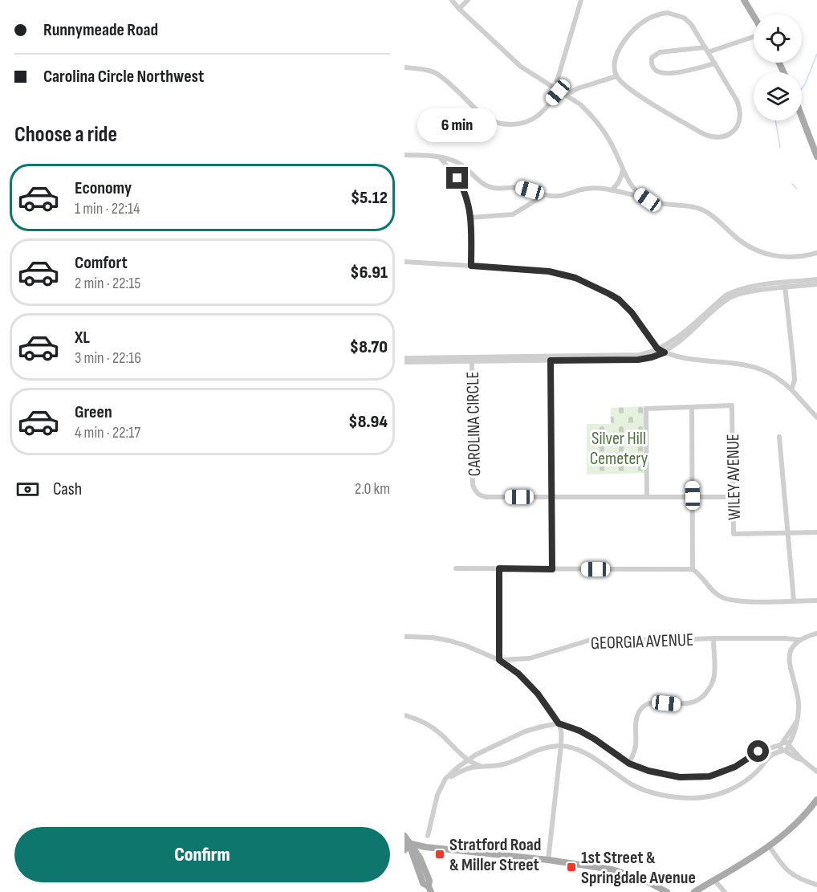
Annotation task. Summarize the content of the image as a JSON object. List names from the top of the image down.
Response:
{
  "streets": {
    "street": ["CAROLINA CIRCLE", "WILEY AVENUE", "GEORGIA AVENUE"]
  },
  "crossings": [
    ["CAROLINA CIRCLE", "WILEY AVENUE"]
  ],
  "parks": ["Silver Hill Cemetery"],
  "places": {
    "transit": ["Stratford Road & Miller Street", "1st Street & Springdale Avenue"]
  },
  "page": {
    "banner": ["Runnymeade Road", "Carolina Circle Northwest"],
    "heading": "Choose a ride",
    "bubble": "6 min",
    "list": [
      {
        "name": "Economy",
        "note": "1 min · 22:14",
        "value": "$5.12"
      },
      {
        "name": "Comfort",
        "note": "2 min · 22:15",
        "value": "$6.91"
      },
      {
        "name": "XL",
        "note": "3 min · 22:16",
        "value": "$8.70"
      },
      {
        "name": "Green",
        "note": "4 min · 22:17",
        "value": "$8.94"
      }
    ],
    "pay": ["Cash", "2.0 km"],
    "buttons": "Confirm"
  }
}
